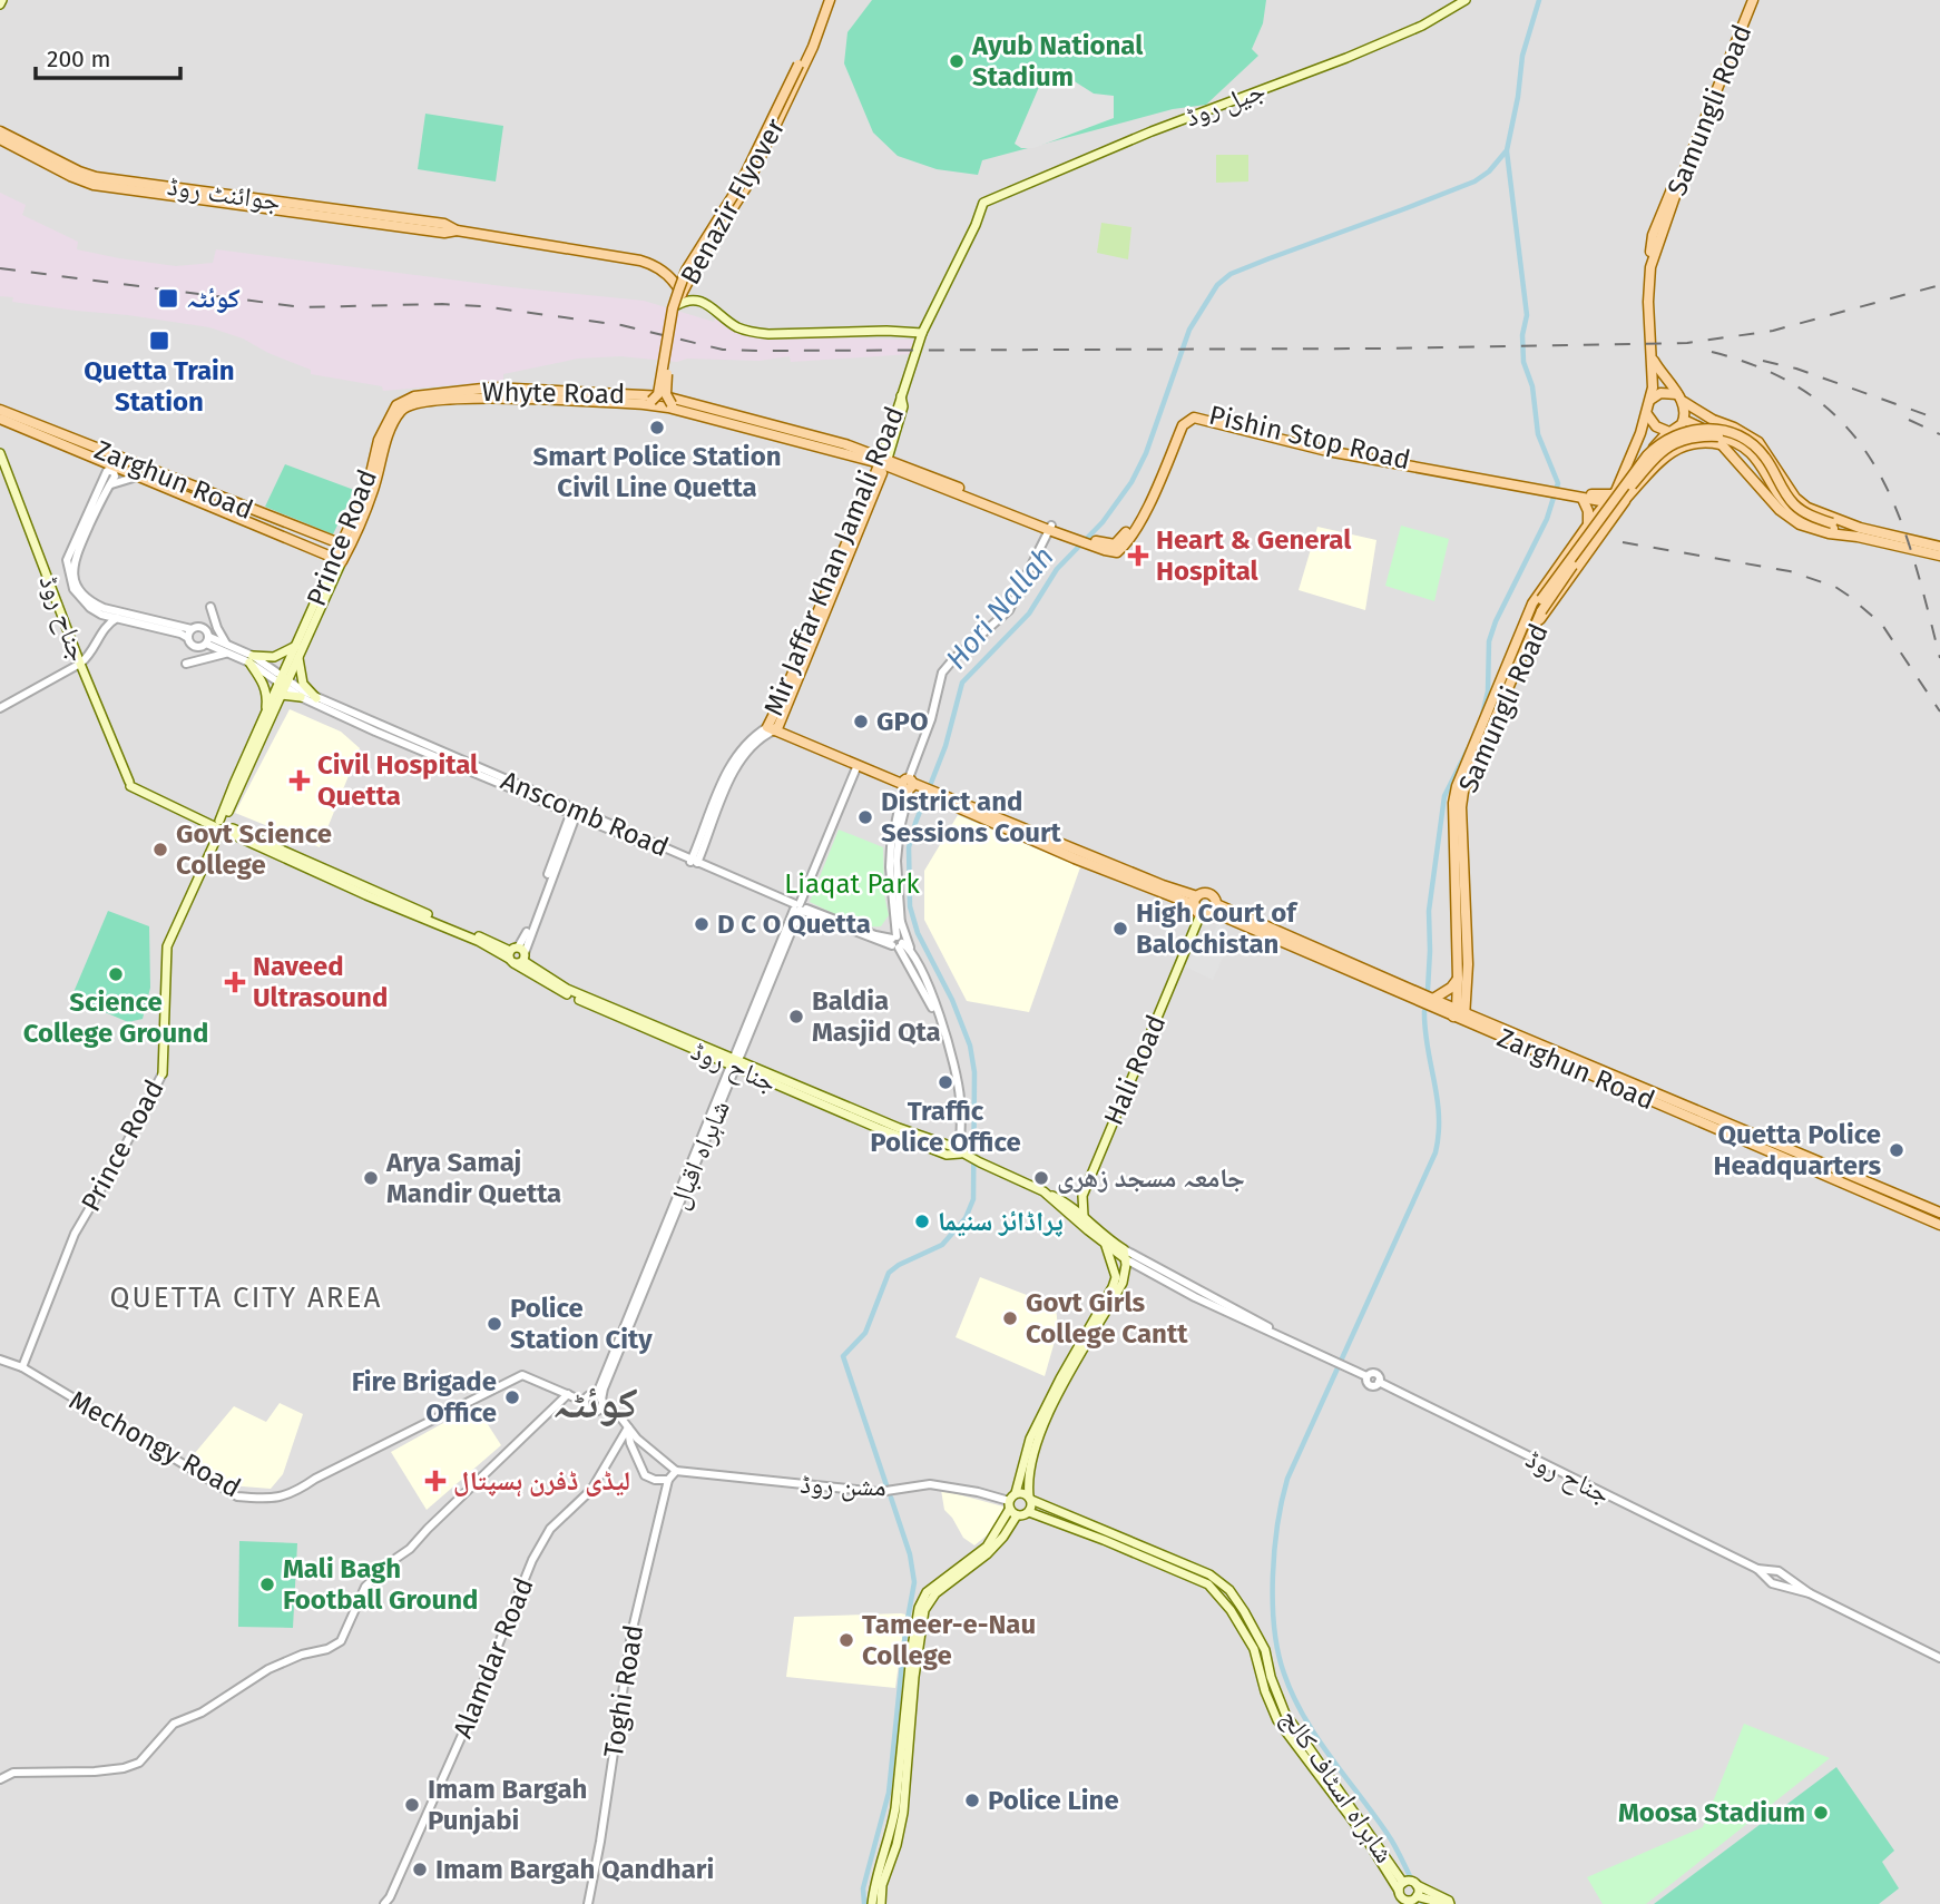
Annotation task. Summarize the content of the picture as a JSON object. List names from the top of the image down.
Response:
{
  "streets": {
    "main road": [
      "جیل روڈ",
      "Samungli Road",
      "جوائنٹ روڈ",
      "Benazir Flyover",
      "Whyte Road",
      "Pishin Stop Road",
      "Zarghun Road",
      "Prince Road",
      "Mir Jaffar Khan Jamali Road",
      "جناح روڈ",
      "Hali Road",
      "شاہراہ اسٹاف کالج"
    ],
    "street": [
      "Anscomb Road",
      "شاہراہ اقبال",
      "Mechongy Road",
      "مشن روڈ",
      "Alamdar Road",
      "Toghi Road"
    ]
  },
  "crossings": [
    ["جیل روڈ", "Benazir Flyover"],
    ["جیل روڈ", "Mir Jaffar Khan Jamali Road"],
    ["Samungli Road", "Zarghun Road"],
    ["جوائنٹ روڈ", "Benazir Flyover"],
    ["Benazir Flyover", "Whyte Road"],
    ["Benazir Flyover", "Mir Jaffar Khan Jamali Road"],
    ["Whyte Road", "Pishin Stop Road"],
    ["Whyte Road", "Prince Road"],
    ["Whyte Road", "Mir Jaffar Khan Jamali Road"],
    ["Pishin Stop Road", "Mir Jaffar Khan Jamali Road"],
    ["Zarghun Road", "Prince Road"],
    ["Prince Road", "جناح روڈ"],
    ["Prince Road", "Anscomb Road"],
    ["Prince Road", "Mechongy Road"],
    ["جناح روڈ", "Hali Road"],
    ["جناح روڈ", "شاہراہ اقبال"]
  ],
  "districts": ["QUETTA CITY AREA", "کوئٹہ"],
  "water": ["Hori Nallah"],
  "parks": ["Liaqat Park"],
  "places": {
    "other": [
      "Ayub National Stadium",
      "Smart Police Station Civil Line Quetta",
      "GPO",
      "District and Sessions Court",
      "Govt Science College",
      "D C O Quetta",
      "High Court of Balochistan",
      "Science College Ground",
      "Baldia Masjid Qta",
      "Traffic Police Office",
      "Quetta Police Headquarters",
      "Arya Samaj Mandir Quetta",
      "جامعہ مسجد زھری",
      "پراڈائز سنیما",
      "Govt Girls College Cantt",
      "Police Station City",
      "Fire Brigade Office",
      "Mali Bagh Football Ground",
      "Tameer-e-Nau College",
      "Police Line",
      "Imam Bargah Punjabi",
      "Moosa Stadium",
      "Imam Bargah Qandhari"
    ],
    "transit": ["کوئٹہ", "Quetta Train Station"],
    "health": [
      "Heart & General Hospital",
      "Civil Hospital Quetta",
      "Naveed Ultrasound",
      "لیڈی ڈفرن ہسپتال"
    ]
  },
  "scale_bar": "200 m"
}
